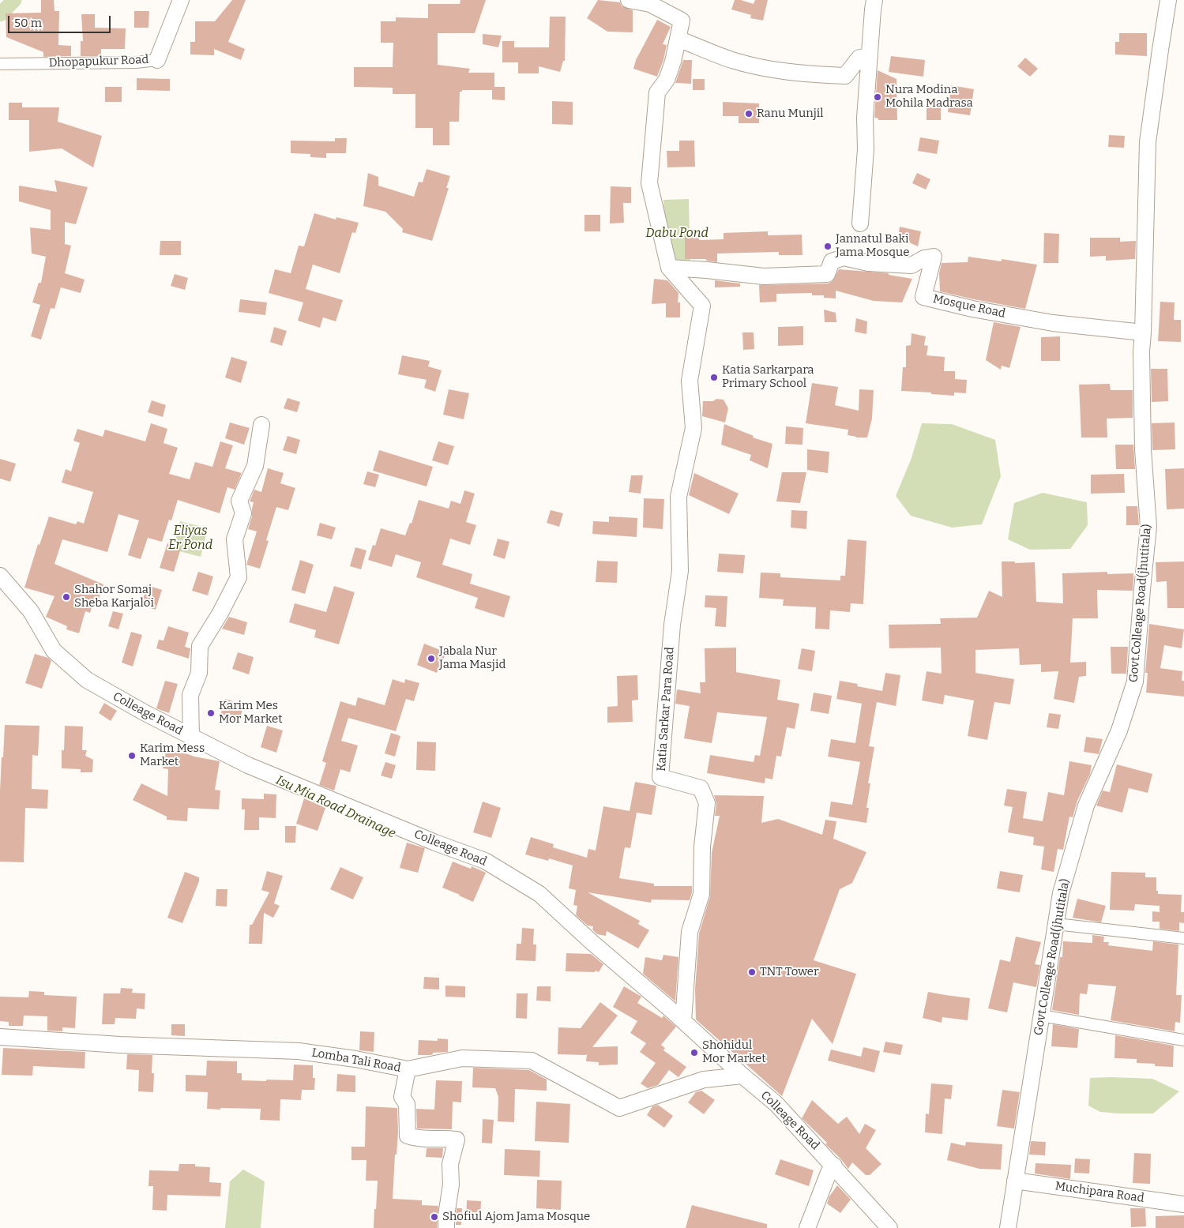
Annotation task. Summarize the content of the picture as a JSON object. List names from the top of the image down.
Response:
{
  "streets": {
    "street": [
      "Dhopapukur Road",
      "Mosque Road",
      "Govt.Colleage Road(jhutitala)",
      "Katia Sarkar Para Road",
      "Colleage Road",
      "Lomba Tali Road",
      "Muchipara Road"
    ]
  },
  "crossings": [
    ["Mosque Road", "Govt.Colleage Road(jhutitala)"],
    ["Mosque Road", "Katia Sarkar Para Road"],
    ["Govt.Colleage Road(jhutitala)", "Muchipara Road"],
    ["Katia Sarkar Para Road", "Colleage Road"],
    ["Colleage Road", "Lomba Tali Road"]
  ],
  "water": ["Dabu Pond", "Eliyas Er Pond", "Isu Mia Road Drainage"],
  "places": [
    "Nura Modina Mohila Madrasa",
    "Ranu Munjil",
    "Jannatul Baki Jama Mosque",
    "Katia Sarkarpara Primary School",
    "Shahor Somaj Sheba Karjaloi",
    "Jabala Nur Jama Masjid",
    "Karim Mes Mor Market",
    "Karim Mess Market",
    "TNT Tower",
    "Shohidul Mor Market",
    "Shofiul Ajom Jama Mosque"
  ],
  "scale_bar": "50 m"
}
